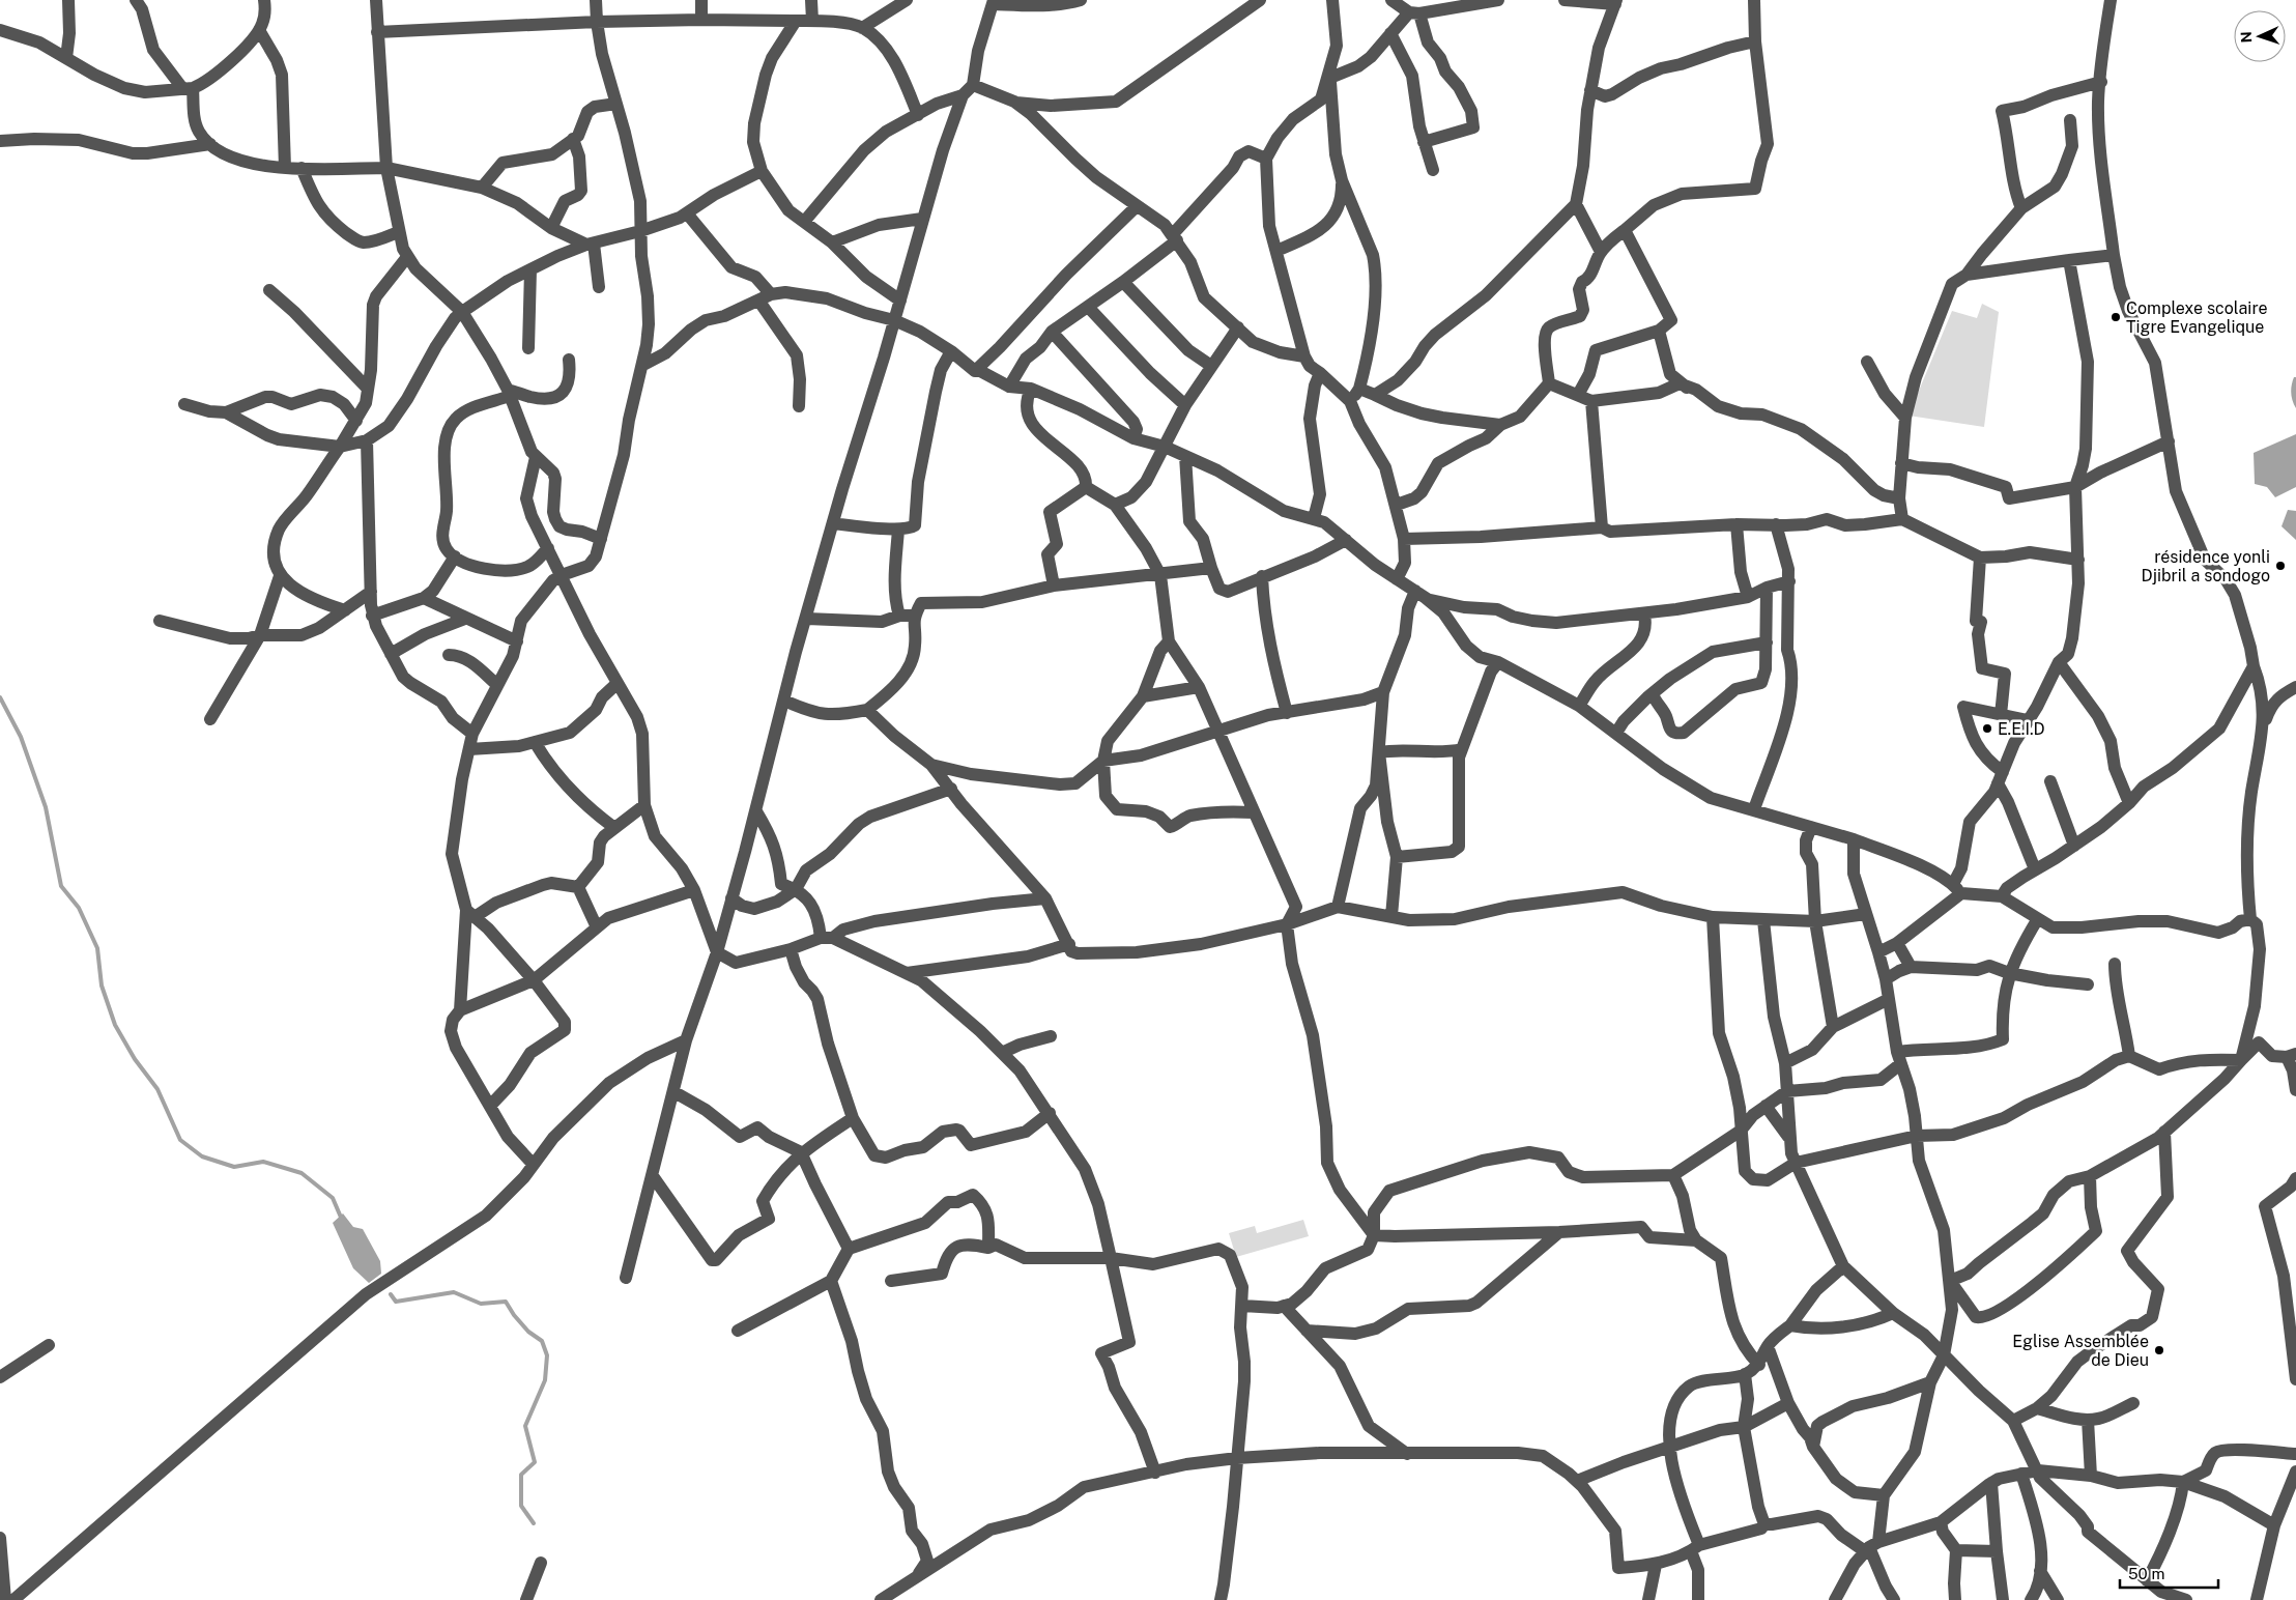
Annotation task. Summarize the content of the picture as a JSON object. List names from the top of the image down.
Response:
{
  "places": [
    "Complexe scolaire Tigre Evangelique",
    "résidence yonli Djibril a sondogo",
    "E.E.I.D",
    "Eglise Assemblée de Dieu"
  ],
  "scale_bar": "50 m",
  "north": "left"
}
